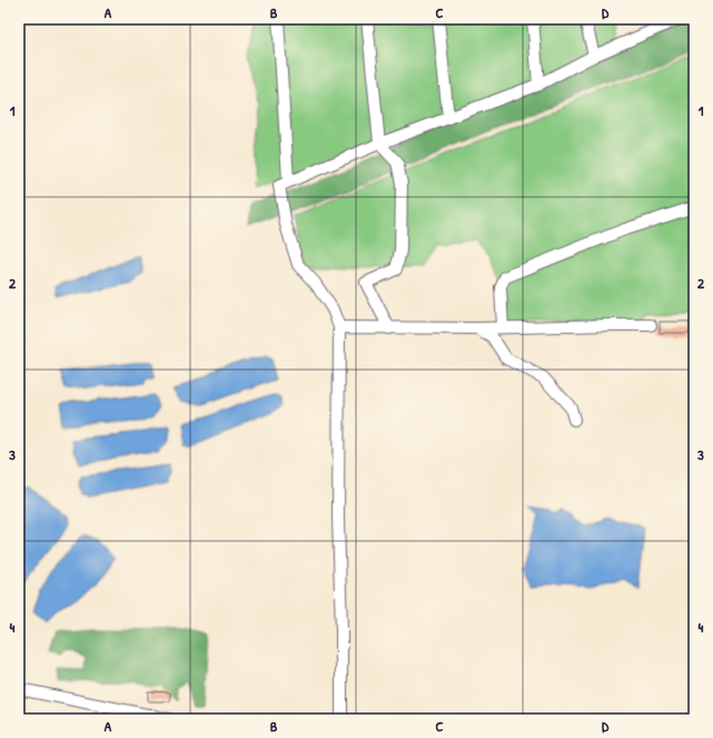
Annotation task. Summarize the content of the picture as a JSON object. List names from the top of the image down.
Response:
{
  "grid": {
    "columns": [
      "A",
      "B",
      "C",
      "D"
    ],
    "rows": [
      "1",
      "2",
      "3",
      "4"
    ]
  }
}
